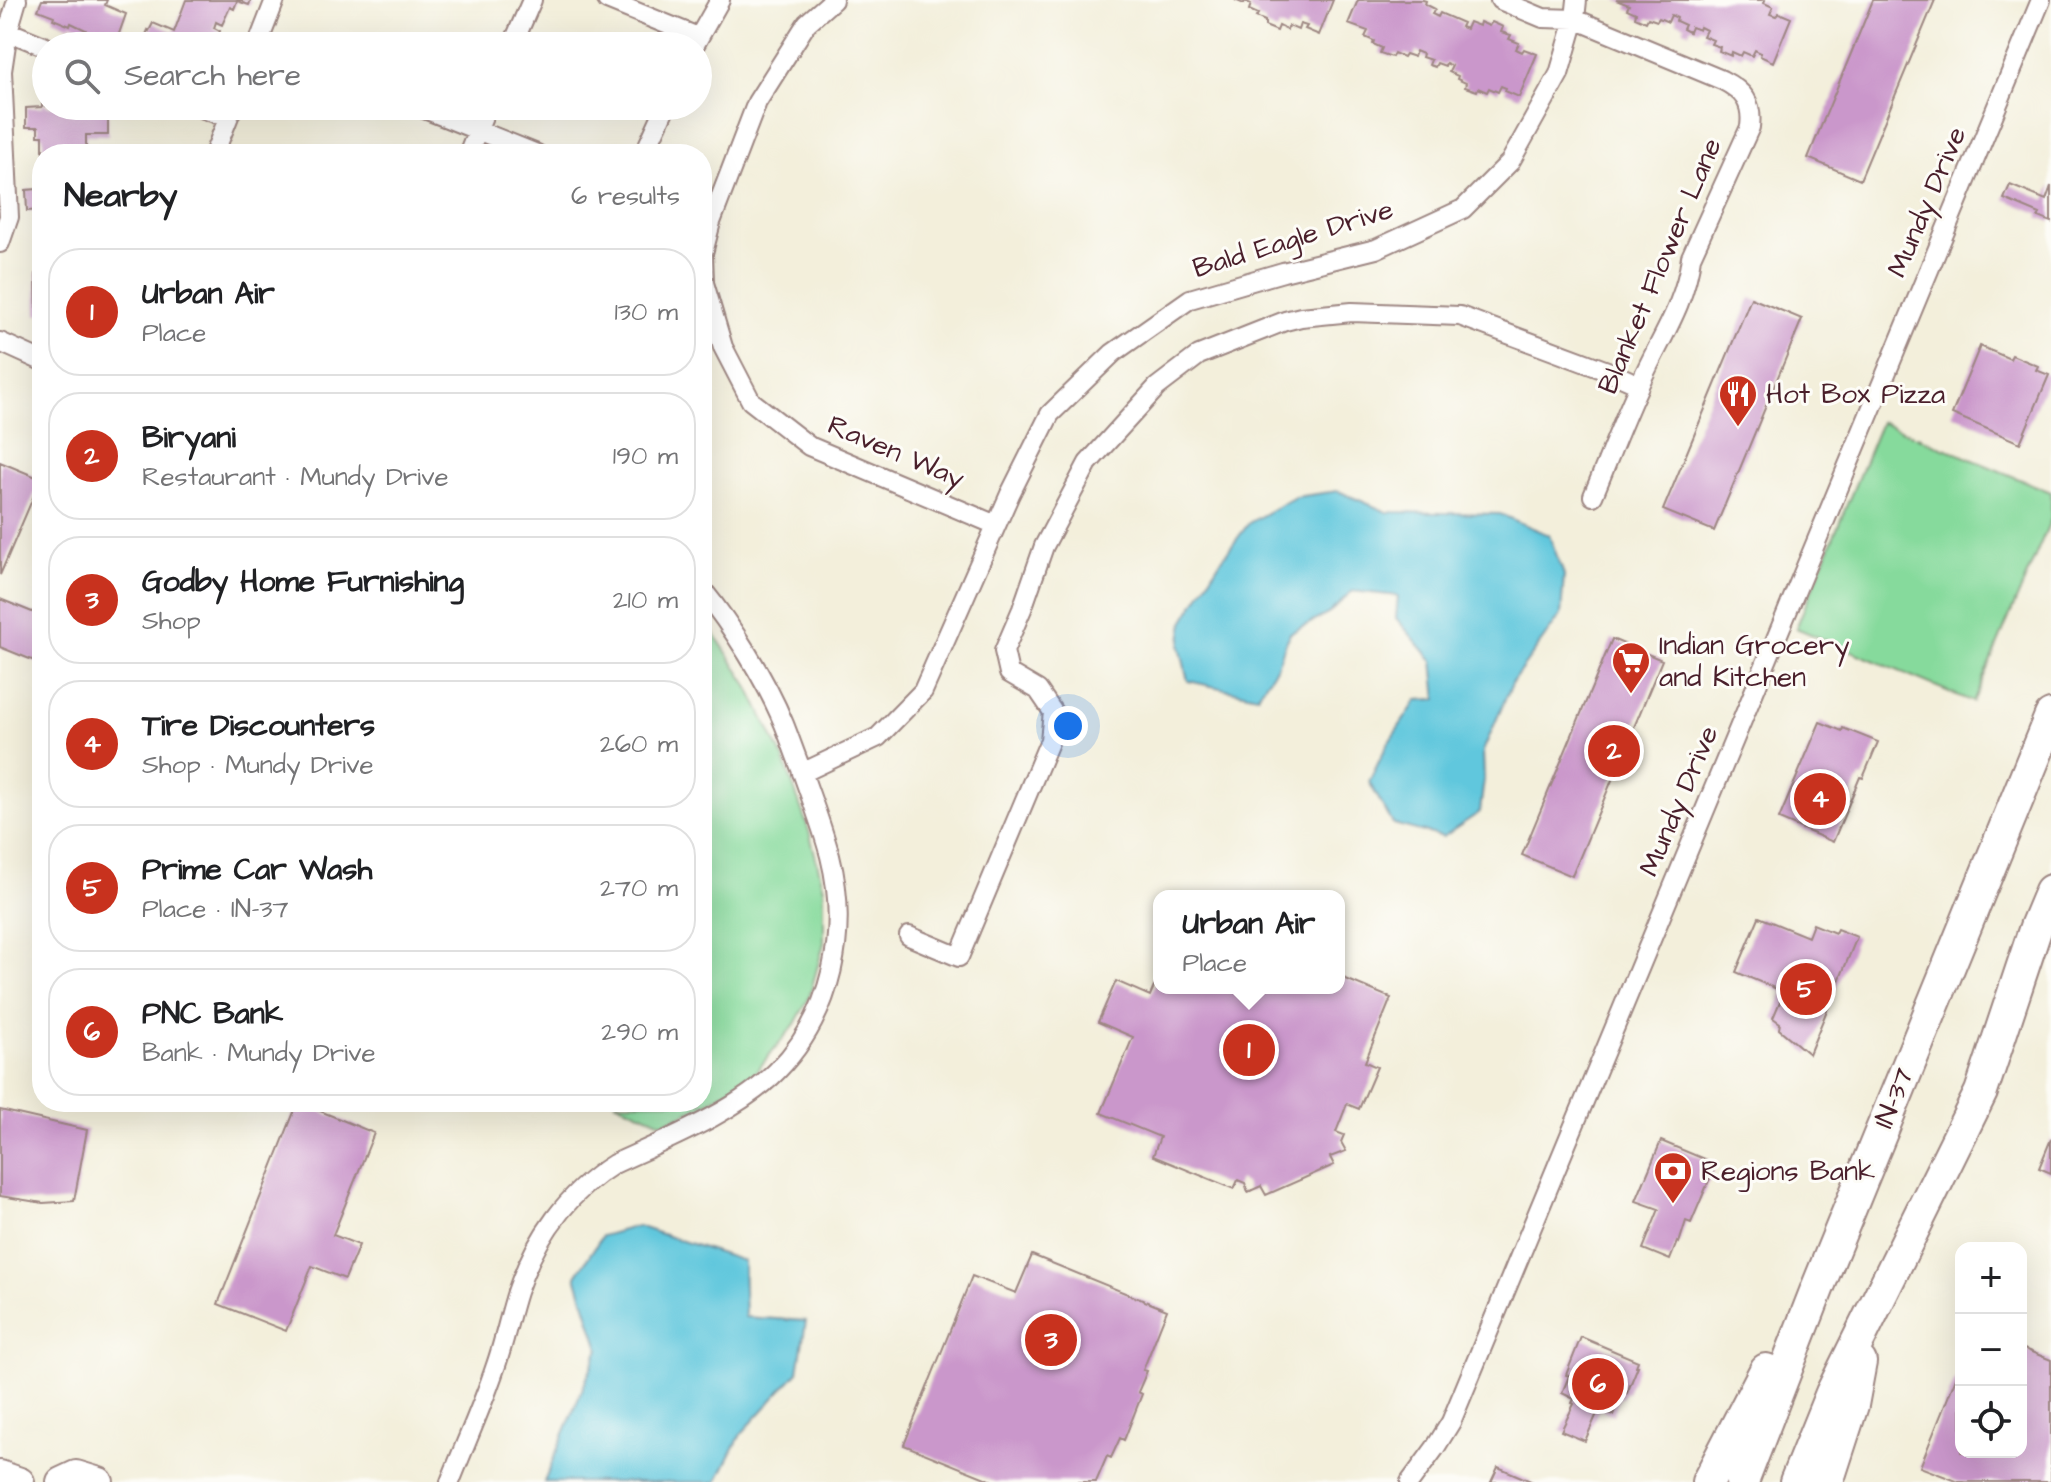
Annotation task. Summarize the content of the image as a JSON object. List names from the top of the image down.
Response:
{
  "streets": {
    "highway": ["IN-37"],
    "street": [
      "Mundy Drive",
      "Bald Eagle Drive",
      "Blanket Flower Lane",
      "Raven Way"
    ]
  },
  "crossings": [
    ["Bald Eagle Drive", "Blanket Flower Lane"],
    ["Bald Eagle Drive", "Raven Way"]
  ],
  "places": {
    "restaurant": ["Hot Box Pizza"],
    "supermarket": ["Indian Grocery and Kitchen"],
    "bank": ["Regions Bank"]
  },
  "page": {
    "search": "Search here",
    "heading": ["Nearby", "6 results"],
    "list": [
      {
        "mark": "1",
        "name": "Urban Air",
        "note": "Place",
        "value": "130 m"
      },
      {
        "mark": "2",
        "name": "Biryani",
        "note": "Restaurant · Mundy Drive",
        "value": "190 m"
      },
      {
        "mark": "3",
        "name": "Godby Home Furnishing",
        "note": "Shop",
        "value": "210 m"
      },
      {
        "mark": "4",
        "name": "Tire Discounters",
        "note": "Shop · Mundy Drive",
        "value": "260 m"
      },
      {
        "mark": "5",
        "name": "Prime Car Wash",
        "note": "Place · IN-37",
        "value": "270 m"
      },
      {
        "mark": "6",
        "name": "PNC Bank",
        "note": "Bank · Mundy Drive",
        "value": "290 m"
      }
    ],
    "pins": [
      "2",
      "4",
      "5",
      "1",
      "3",
      "6"
    ],
    "popup": ["Urban Air", "Place"],
    "map_buttons": ["+", "−"]
  }
}
